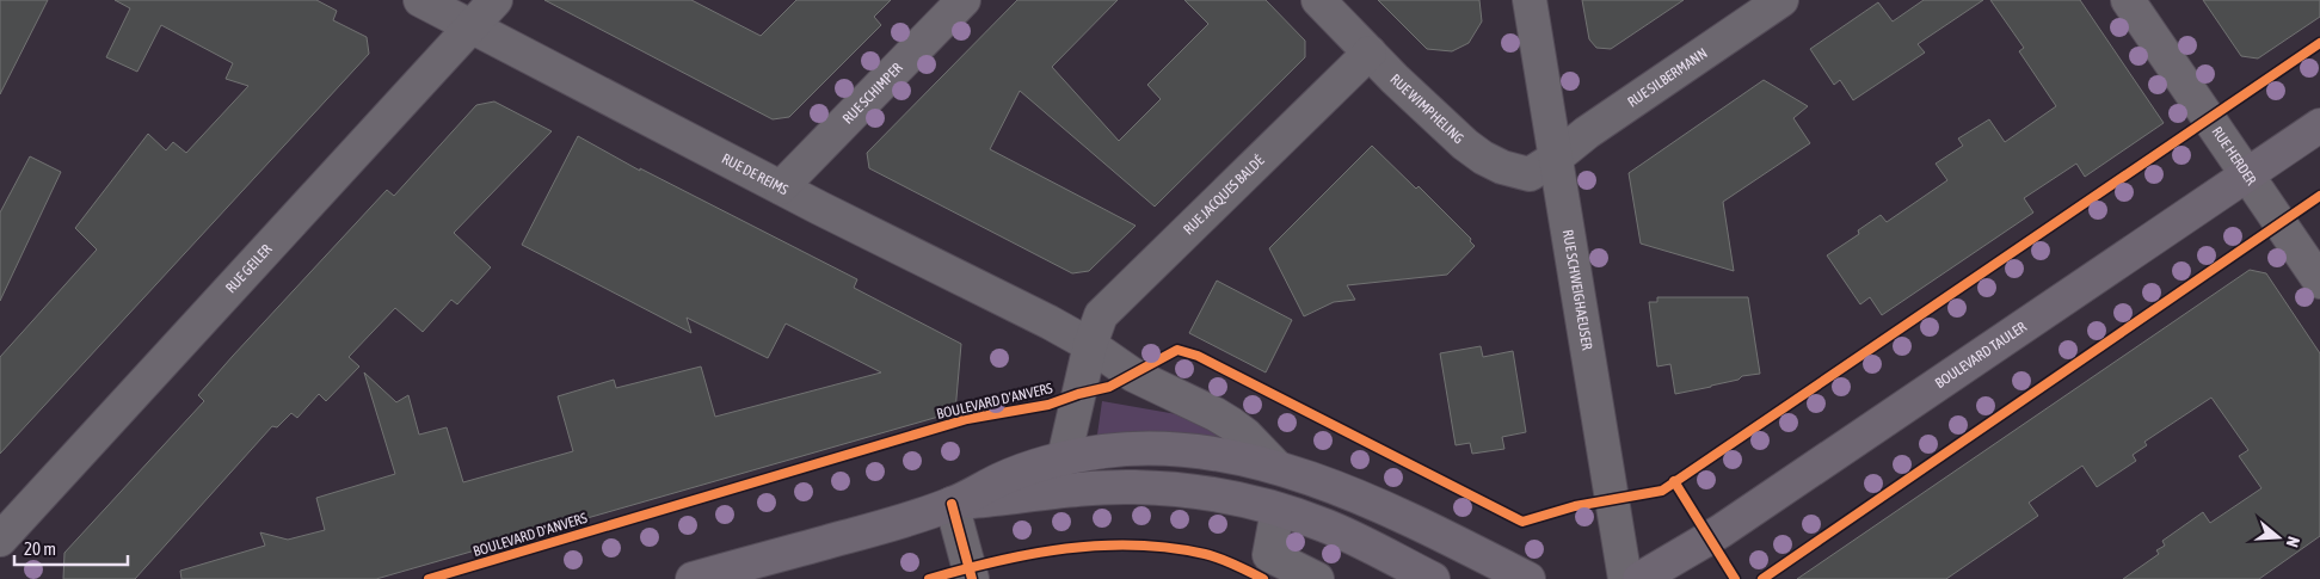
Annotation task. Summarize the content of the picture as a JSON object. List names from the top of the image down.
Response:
{
  "streets": {
    "main road": ["BOULEVARD TAULER"],
    "street": [
      "RUE SILBERMANN",
      "RUE SCHIMPER",
      "RUE WIMPHELING",
      "RUE HERDER",
      "RUE DE REIMS",
      "RUE JACQUES BALDÉ",
      "RUE GEILER",
      "RUE SCHWEIGHAEUSER"
    ],
    "cycle path": ["BOULEVARD D'ANVERS"]
  },
  "crossings": [
    ["RUE SILBERMANN", "RUE WIMPHELING"],
    ["RUE SILBERMANN", "RUE SCHWEIGHAEUSER"],
    ["RUE SCHIMPER", "RUE DE REIMS"],
    ["RUE WIMPHELING", "RUE JACQUES BALDÉ"],
    ["RUE WIMPHELING", "RUE SCHWEIGHAEUSER"],
    ["RUE HERDER", "BOULEVARD TAULER"],
    ["RUE DE REIMS", "RUE JACQUES BALDÉ"],
    ["RUE DE REIMS", "RUE GEILER"]
  ],
  "scale_bar": "20 m",
  "north": "right"
}
